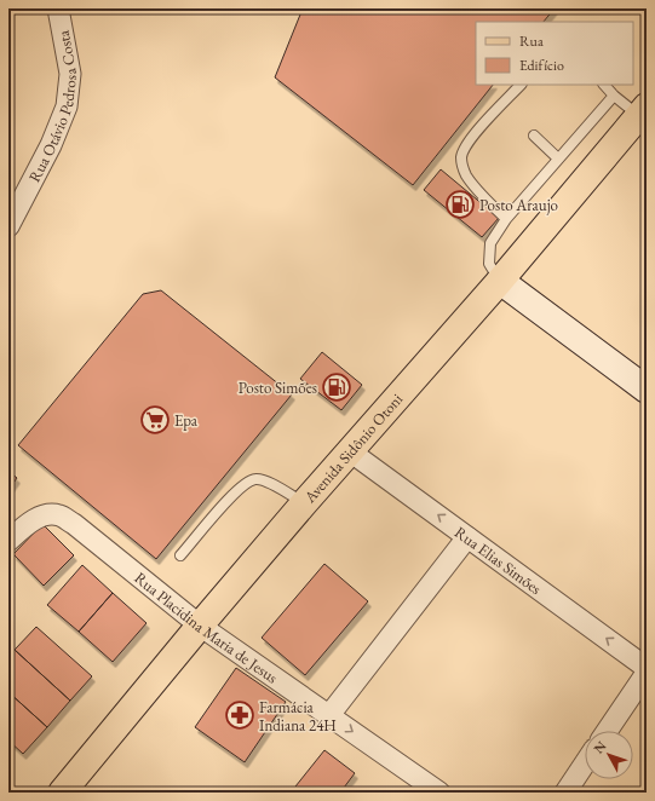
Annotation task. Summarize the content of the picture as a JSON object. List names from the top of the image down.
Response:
{
  "streets": {
    "main road": ["Avenida Sidônio Otoni"],
    "street": ["Rua Otávio Pedrosa Costa", "Rua Elias Simões", "Rua Placidina Maria de Jesus"]
  },
  "crossings": [
    ["Avenida Sidônio Otoni", "Rua Elias Simões"],
    ["Avenida Sidônio Otoni", "Rua Placidina Maria de Jesus"]
  ],
  "one_way": ["Rua Elias Simões"],
  "places": {
    "fuel station": ["Posto Araujo", "Posto Simões"],
    "supermarket": ["Epa"],
    "pharmacy": ["Farmácia Indiana 24H"]
  },
  "legend": ["Rua", "Edifício"],
  "north": "top left"
}
